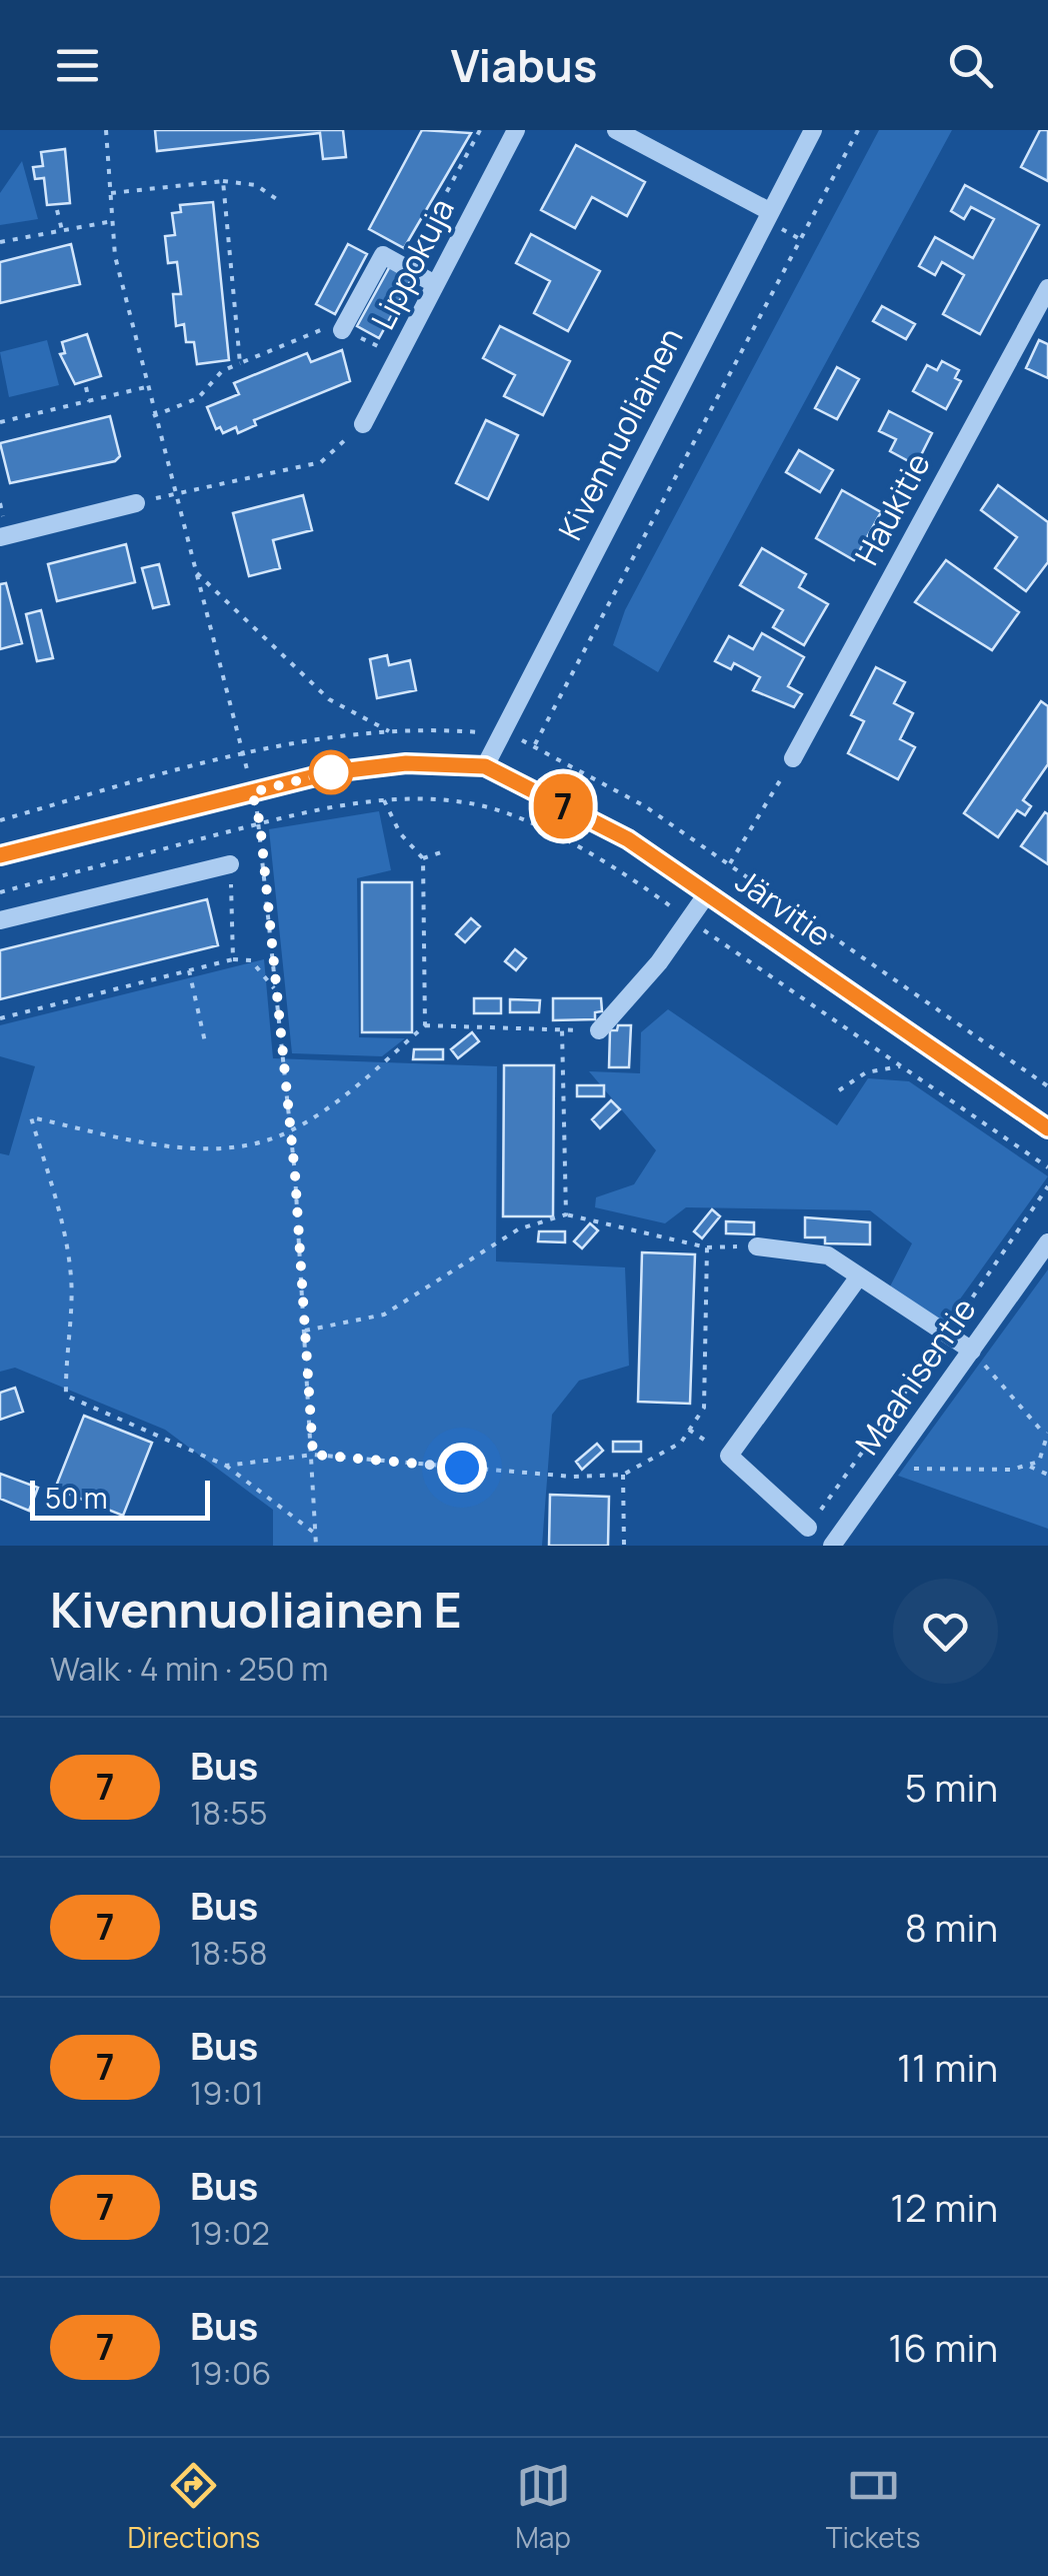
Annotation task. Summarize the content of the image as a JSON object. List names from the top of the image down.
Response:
{
  "streets": {
    "street": [
      "Lippokuja",
      "Kivennuoliainen",
      "Haukitie",
      "Järvitie",
      "Maahisentie"
    ]
  },
  "crossings": [
    ["Kivennuoliainen", "Järvitie"]
  ],
  "lines": ["bus line 7"],
  "scale_bar": "50 m",
  "page": {
    "header": "Viabus",
    "on_map": "7",
    "scale": "50 m",
    "heading": ["Kivennuoliainen E", "Walk · 4 min · 250 m"],
    "list": [
      {
        "mark": "7",
        "name": "Bus",
        "note": "18:55",
        "value": "5 min"
      },
      {
        "mark": "7",
        "name": "Bus",
        "note": "18:58",
        "value": "8 min"
      },
      {
        "mark": "7",
        "name": "Bus",
        "note": "19:01",
        "value": "11 min"
      },
      {
        "mark": "7",
        "name": "Bus",
        "note": "19:02",
        "value": "12 min"
      },
      {
        "mark": "7",
        "name": "Bus",
        "note": "19:06",
        "value": "16 min"
      }
    ],
    "tabs": ["Directions", "Map", "Tickets"]
  }
}
